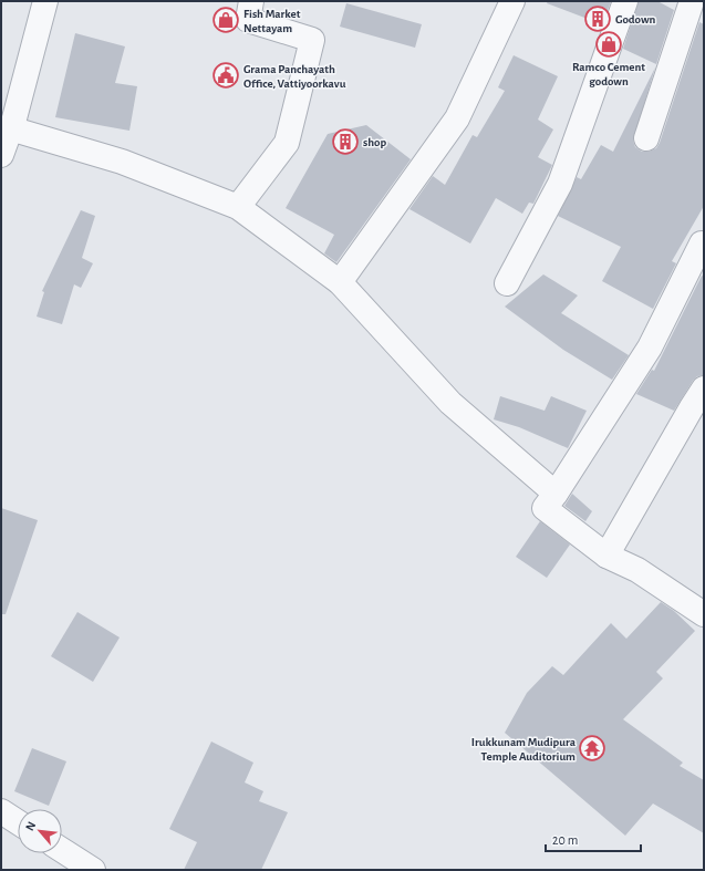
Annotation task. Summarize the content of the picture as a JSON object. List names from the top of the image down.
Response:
{
  "places": {
    "building": ["Godown", "shop"],
    "shop": ["Fish Market Nettayam", "Ramco Cement godown"],
    "public building": ["Grama Panchayath Office, Vattiyoorkavu"],
    "temple": ["Irukkunam Mudipura Temple Auditorium"]
  },
  "scale_bar": "20 m",
  "north": "top left"
}
